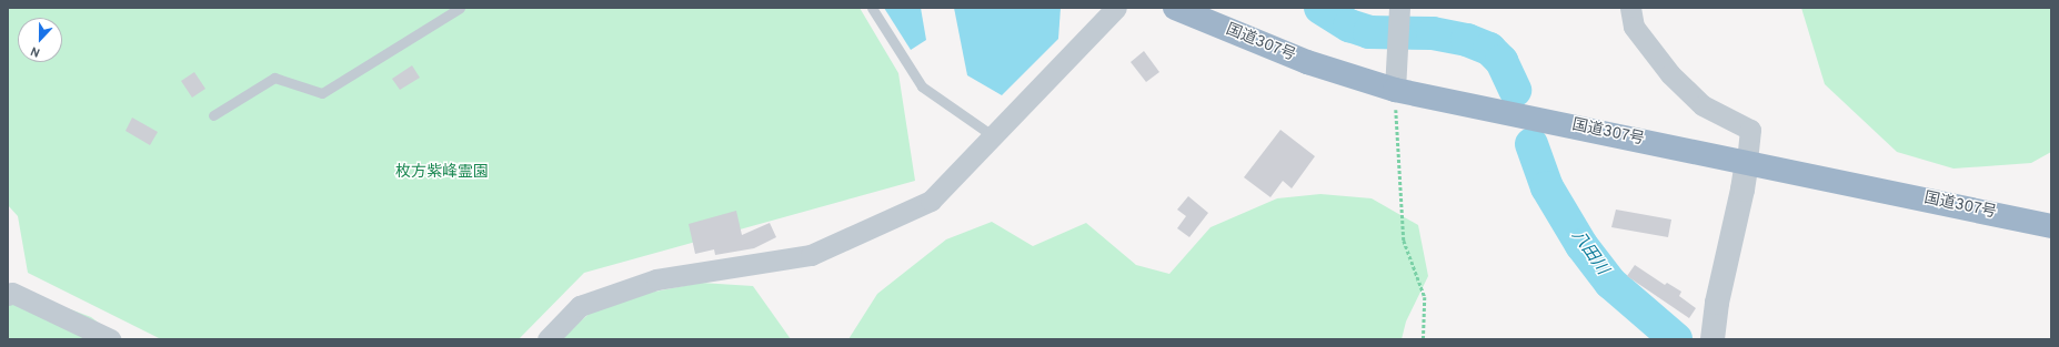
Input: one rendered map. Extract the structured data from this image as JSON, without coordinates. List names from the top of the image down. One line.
{"streets":{"highway":["国道307号"]},"water":["八田川"],"parks":["枚方紫峰霊園"],"north":"bottom"}
